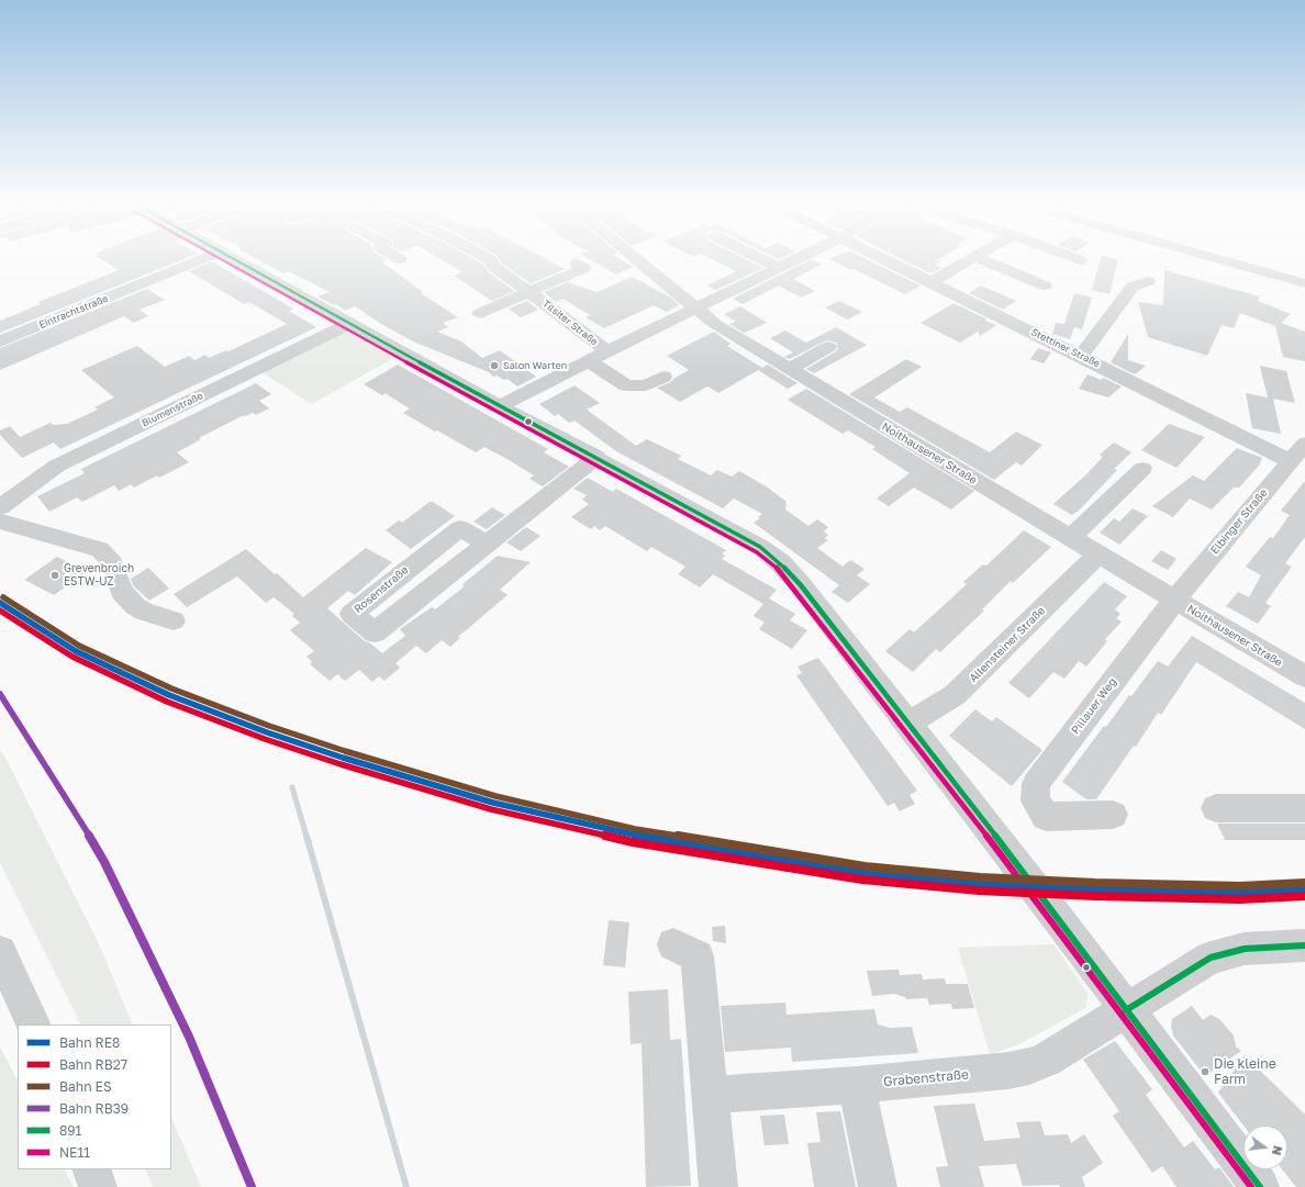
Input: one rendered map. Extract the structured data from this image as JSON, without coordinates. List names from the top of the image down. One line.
{"streets":{"street":["Eintrachtstraße","Tilsiter Straße","Stettiner Straße","Blumenstraße","Noithausener Straße","Elbinger Straße","Rosenstraße","Allensteiner Straße","Pillauer Weg","Grabenstraße"]},"crossings":[["Stettiner Straße","Elbinger Straße"],["Noithausener Straße","Elbinger Straße"],["Noithausener Straße","Allensteiner Straße"],["Noithausener Straße","Pillauer Weg"],["Elbinger Straße","Pillauer Weg"]],"places":["Salon Warten","Grevenbroich ESTW-UZ","Die kleine Farm"],"lines":["transit line 891","transit line NE11","rail line ES","rail line RE8","rail line RB27","rail line RB39"],"legend":["Bahn RE8","Bahn RB27","Bahn ES","Bahn RB39","891","NE11"],"north":"right"}
